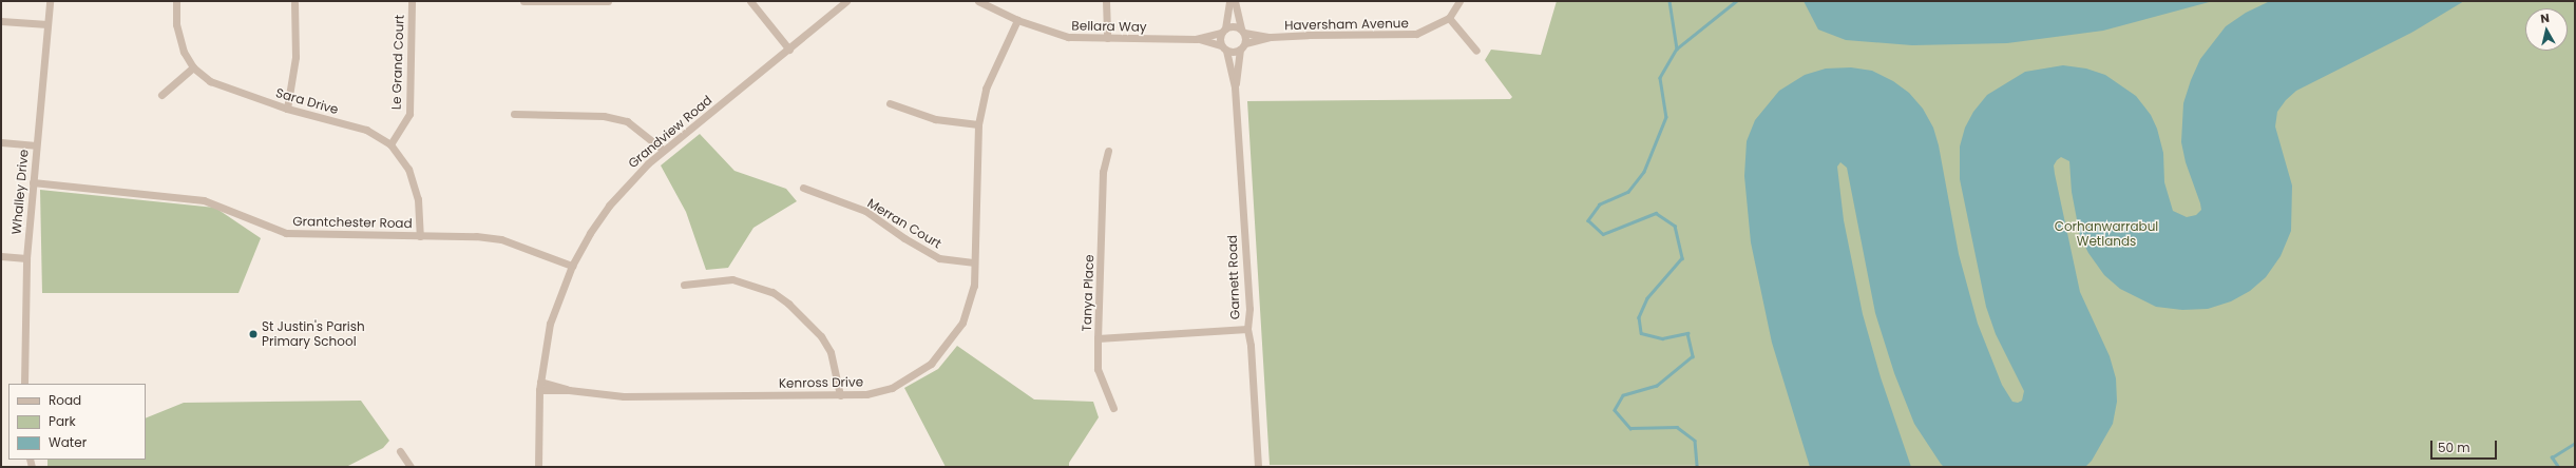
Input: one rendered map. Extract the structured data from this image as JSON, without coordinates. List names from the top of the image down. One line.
{"streets":{"street":["Haversham Avenue","Bellara Way","Le Grand Court","Sara Drive","Grandview Road","Whalley Drive","Grantchester Road","Merran Court","Garnett Road","Tanya Place","Kenross Drive"]},"crossings":[["Haversham Avenue","Bellara Way"],["Haversham Avenue","Garnett Road"],["Bellara Way","Garnett Road"],["Bellara Way","Kenross Drive"],["Le Grand Court","Sara Drive"],["Sara Drive","Grantchester Road"],["Grandview Road","Grantchester Road"],["Grandview Road","Kenross Drive"],["Whalley Drive","Grantchester Road"],["Merran Court","Kenross Drive"],["Garnett Road","Tanya Place"]],"parks":["Corhanwarrabul Wetlands"],"places":["St Justin's Parish Primary School"],"legend":["Road","Park","Water"],"scale_bar":"50 m","north":"top"}
